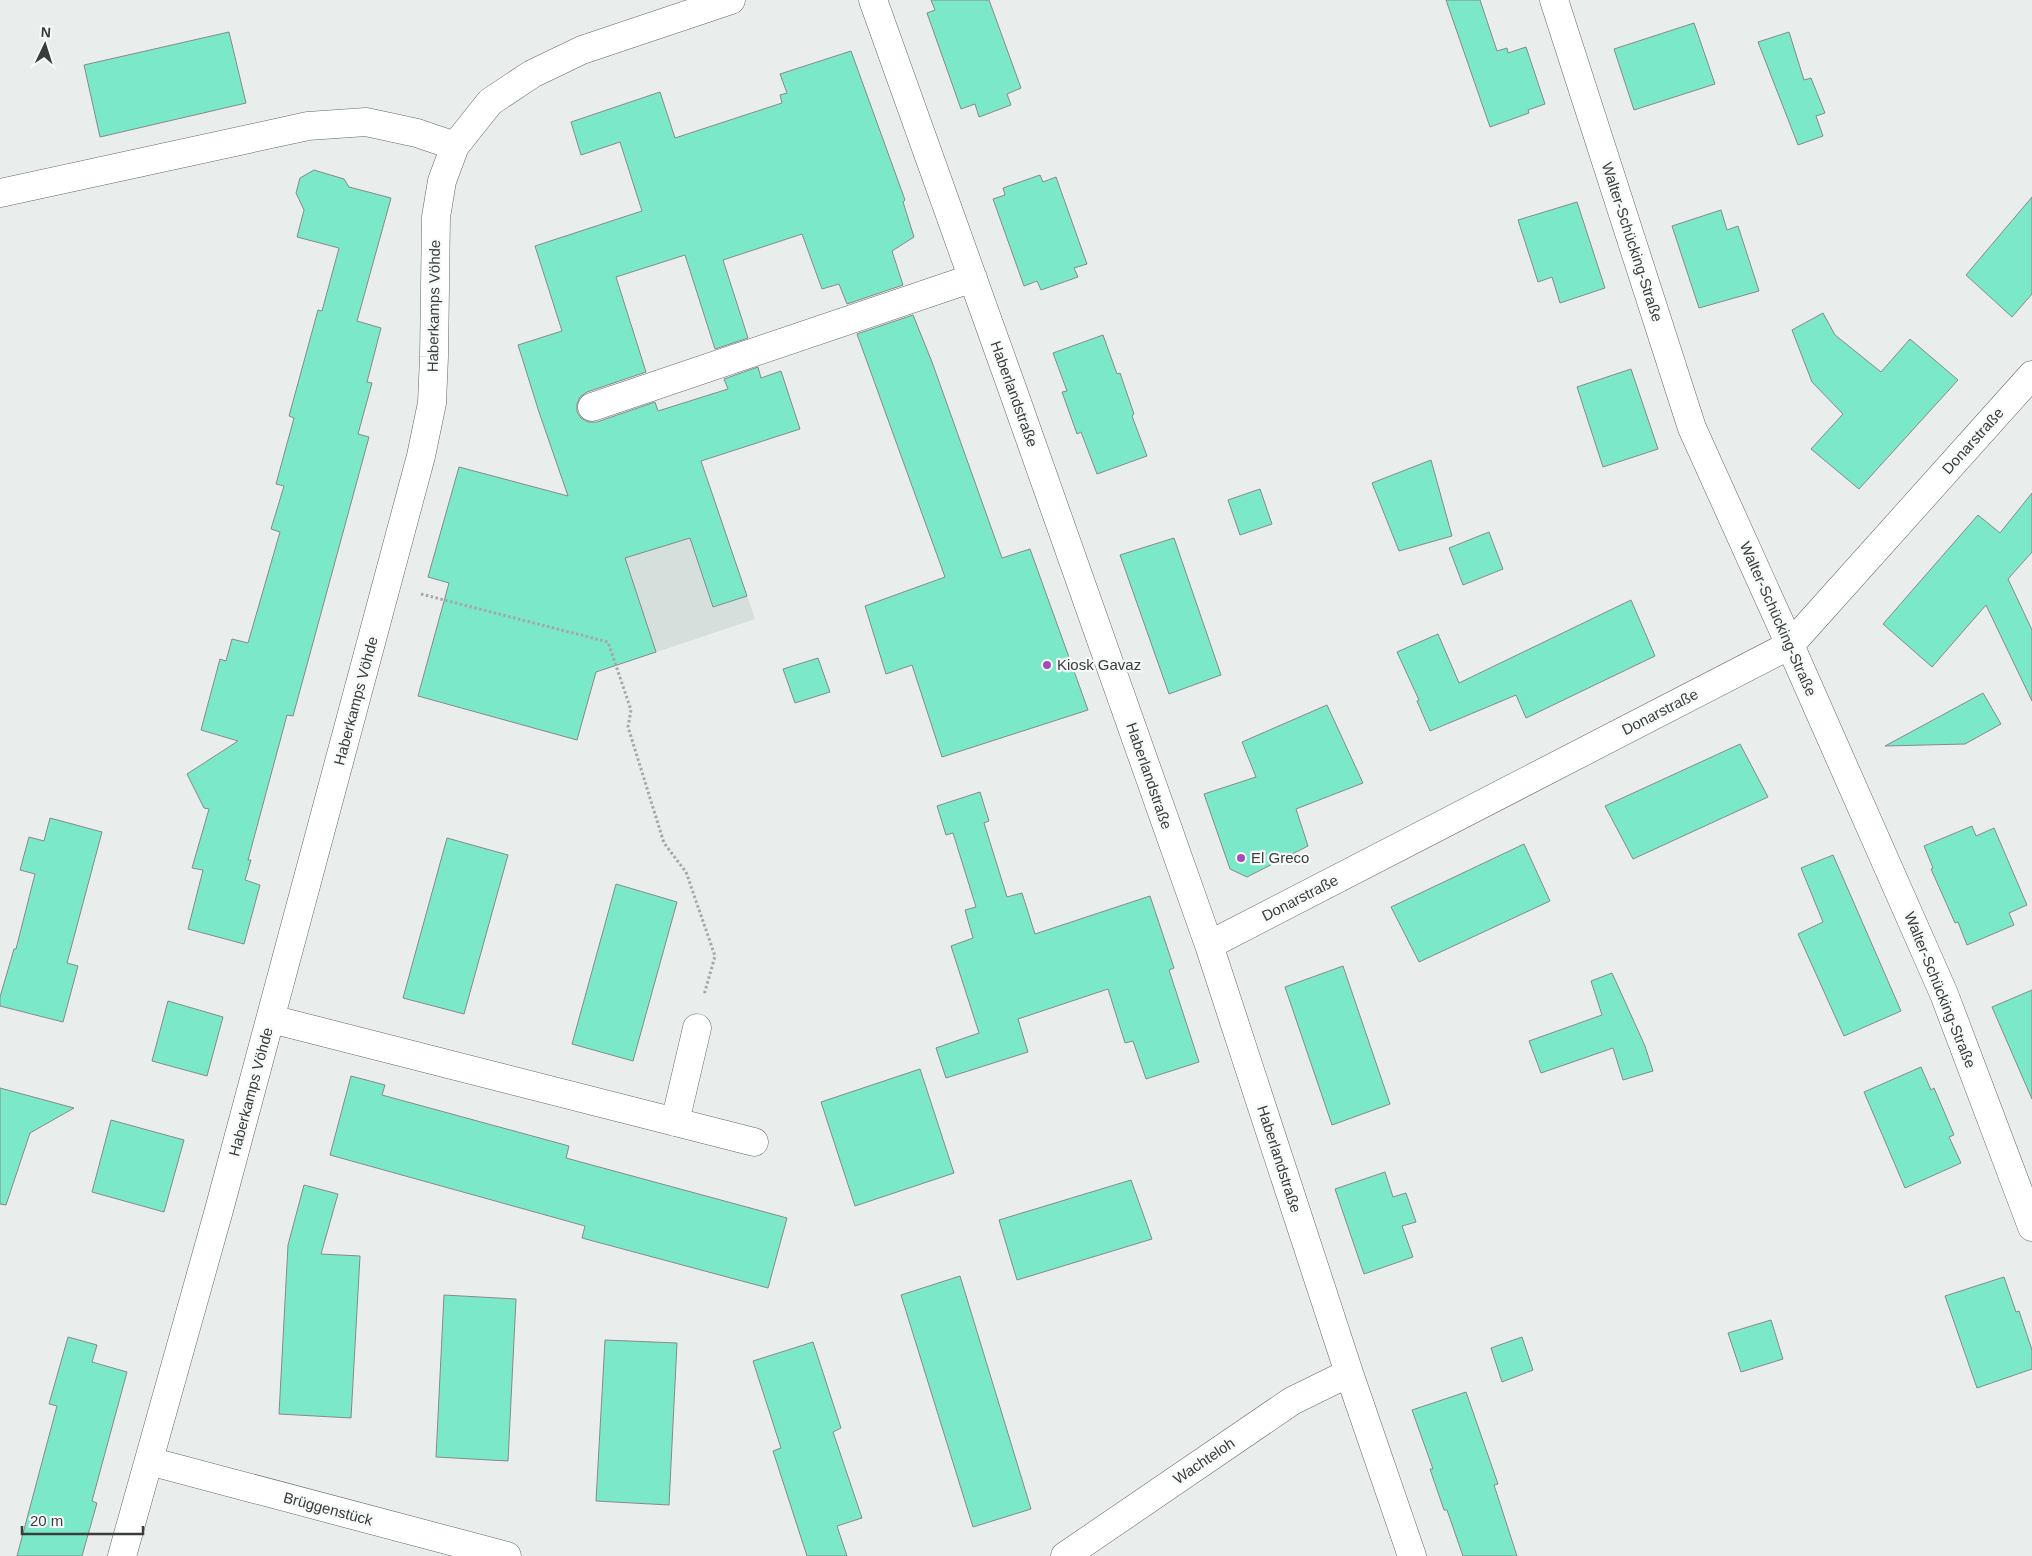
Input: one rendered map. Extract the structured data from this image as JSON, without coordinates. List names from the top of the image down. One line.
{"streets":{"street":["Walter-Schücking-Straße","Haberkamps Vöhde","Haberlandstraße","Donarstraße","Wachteloh","Brüggenstück"]},"crossings":[["Walter-Schücking-Straße","Donarstraße"],["Haberkamps Vöhde","Brüggenstück"],["Haberlandstraße","Donarstraße"],["Haberlandstraße","Wachteloh"]],"places":["Kiosk Gavaz","El Greco"],"scale_bar":"20 m","north":"top"}
